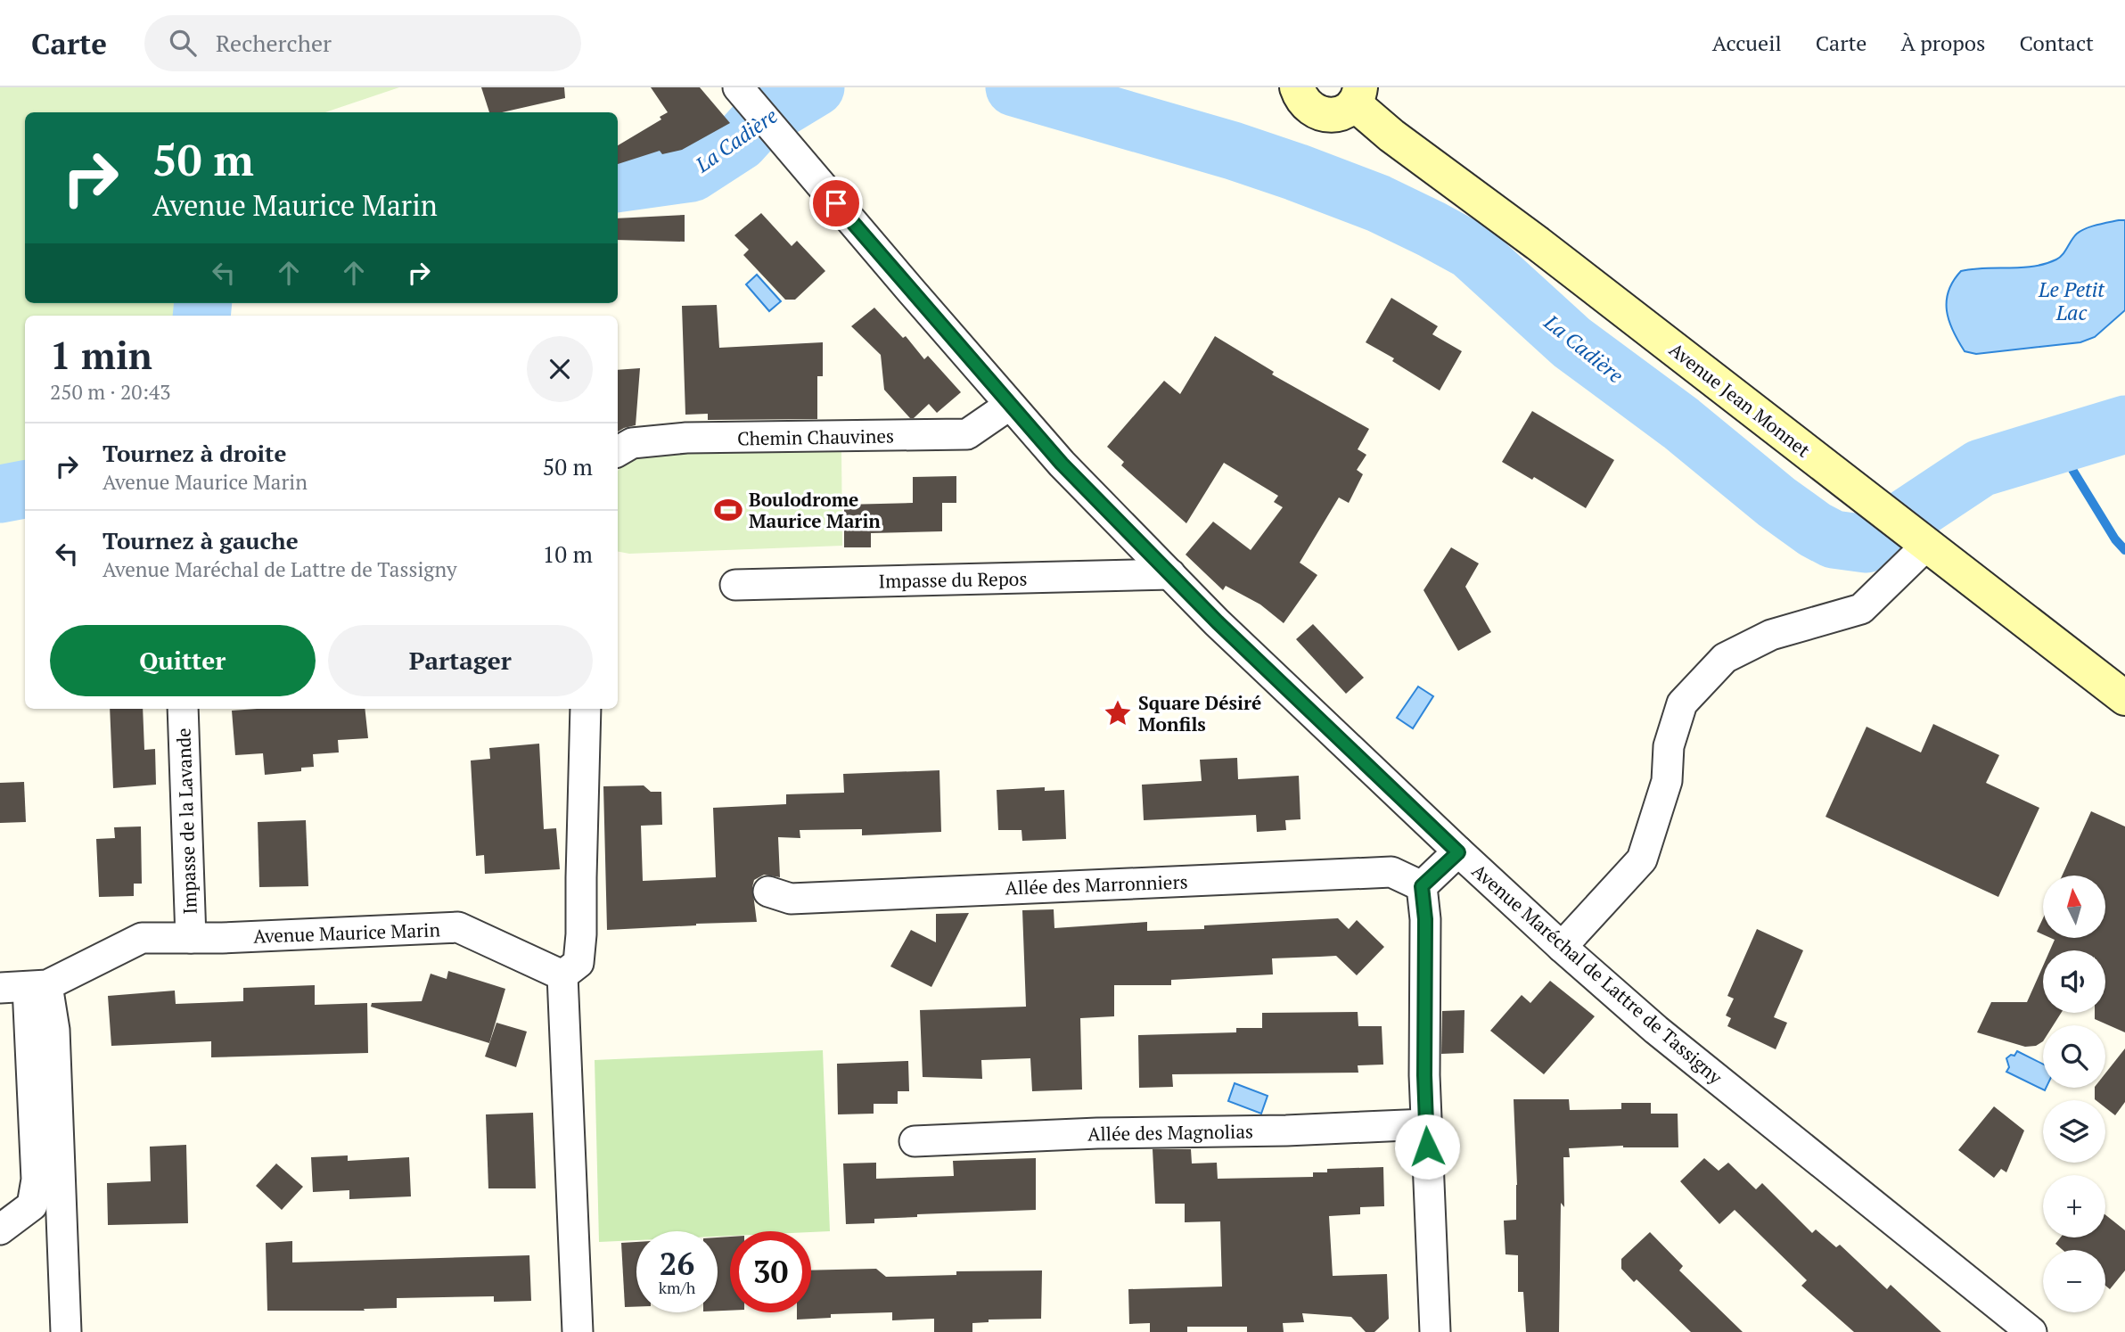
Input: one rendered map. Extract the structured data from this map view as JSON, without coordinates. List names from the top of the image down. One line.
{"streets":{"street":["Avenue Jean Monnet","Chemin Chauvines","Impasse du Repos","Impasse de la Lavande","Allée des Marronniers","Avenue Maurice Marin","Avenue Maréchal de Lattre de Tassigny","Allée des Magnolias"]},"crossings":[["Chemin Chauvines","Avenue Maréchal de Lattre de Tassigny"],["Impasse du Repos","Avenue Maréchal de Lattre de Tassigny"],["Impasse de la Lavande","Avenue Maurice Marin"]],"water":["La Cadière","Le Petit Lac"],"places":{"sports":["Boulodrome Maurice Marin"],"place":["Square Désiré Monfils"]},"north":"top","page":{"header":"Carte","search":"Rechercher","nav":["Accueil","Carte","À propos","Contact"],"turn":["50 m","Avenue Maurice Marin"],"heading":["1 min","250 m · 20:43"],"list":[{"name":"Tournez à droite","note":"Avenue Maurice Marin","value":"50 m"},{"name":"Tournez à gauche","note":"Avenue Maréchal de Lattre de Tassigny","value":"10 m"}],"buttons":["Quitter","Partager"],"map_buttons":["+","−"],"speed":"26 km/h","limit":"30"}}
